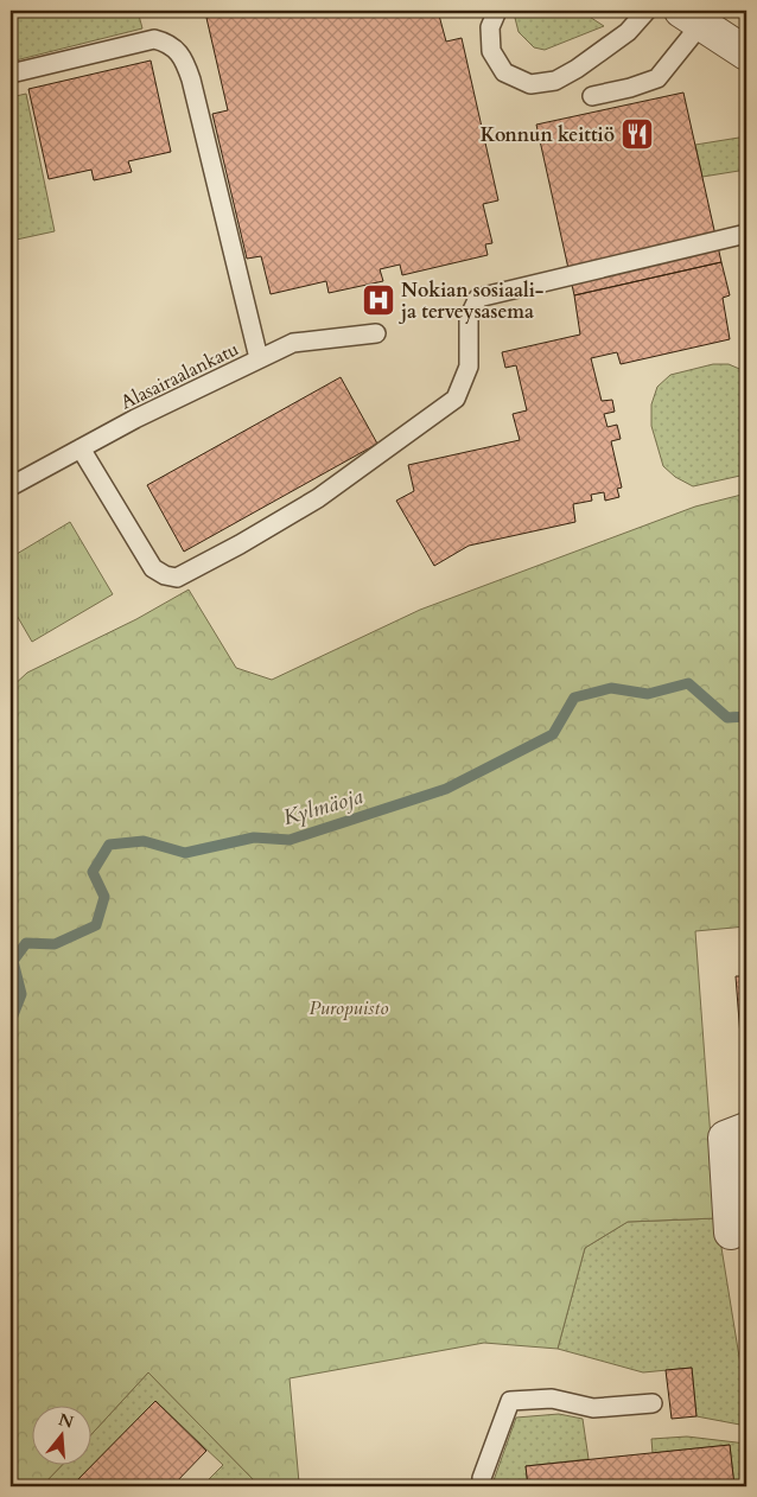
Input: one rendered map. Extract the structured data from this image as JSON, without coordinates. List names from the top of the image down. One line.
{"streets":{"lane":["Alasairaalankatu"]},"water":["Kylmäoja"],"parks":["Puropuisto"],"places":{"restaurant":["Konnun keittiö"],"hospital":["Nokian sosiaali- ja terveysasema"]},"north":"top"}
